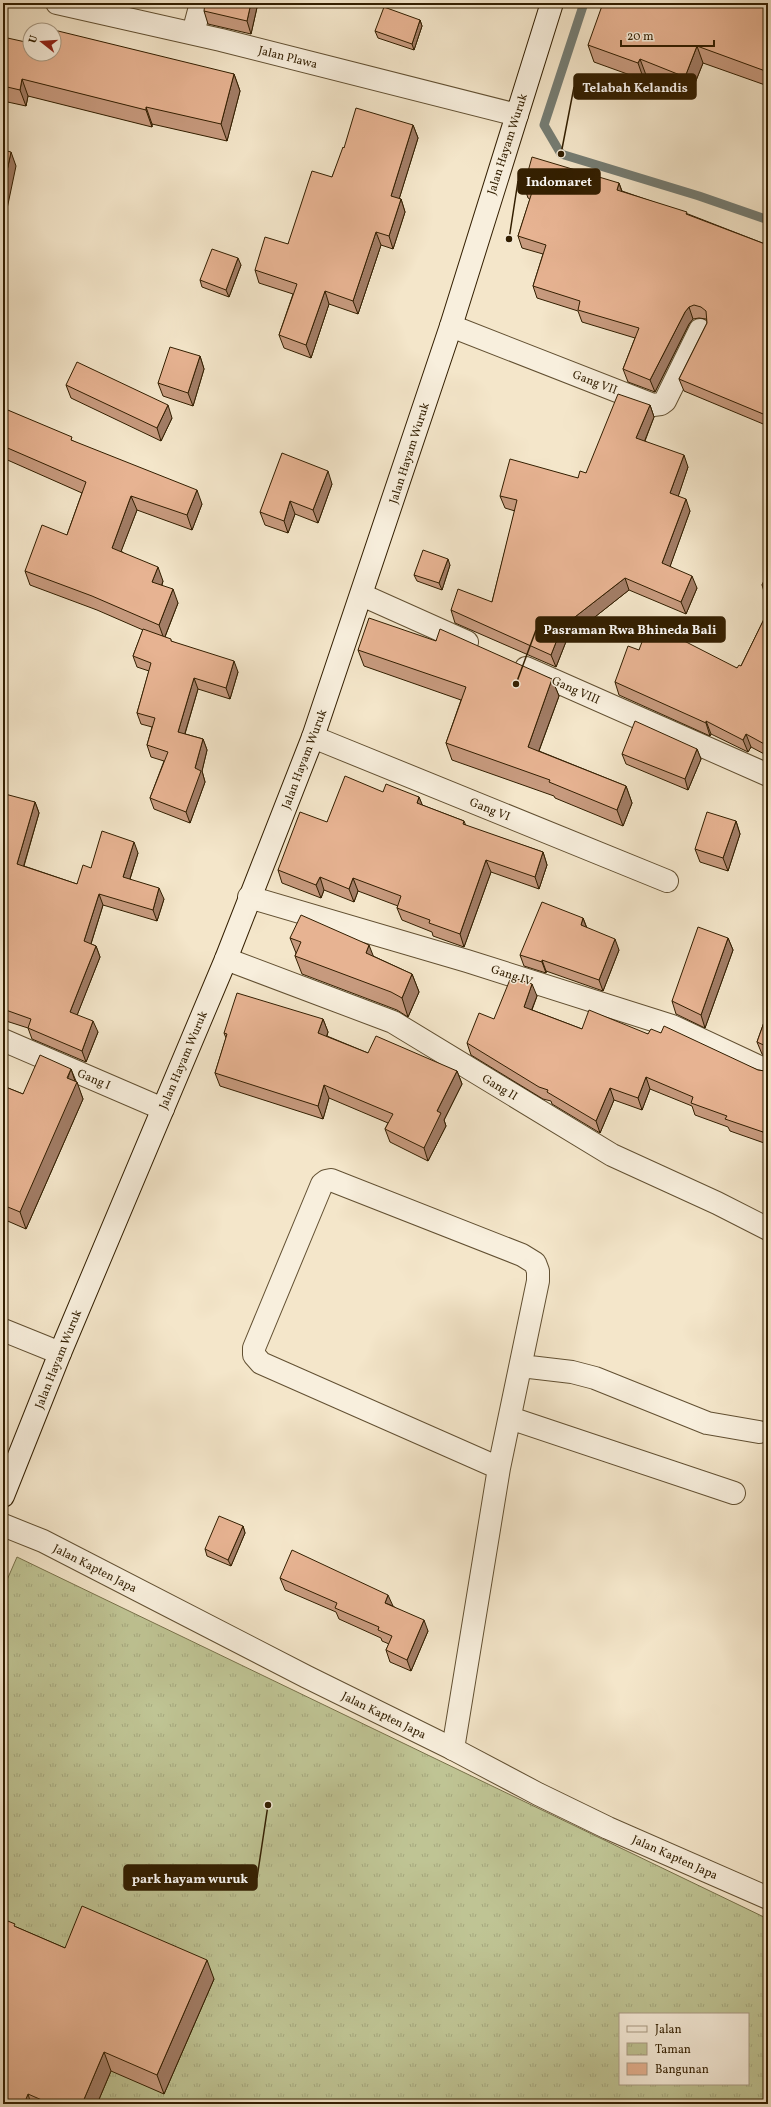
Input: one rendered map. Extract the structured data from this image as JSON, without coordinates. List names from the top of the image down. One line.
{"streets":{"street":["Jalan Plawa","Jalan Hayam Wuruk","Gang VII","Gang VIII","Gang VI","Gang IV","Gang I","Gang II","Jalan Kapten Japa"]},"crossings":[["Jalan Plawa","Jalan Hayam Wuruk"],["Jalan Hayam Wuruk","Gang VII"],["Jalan Hayam Wuruk","Gang VI"],["Jalan Hayam Wuruk","Gang IV"],["Jalan Hayam Wuruk","Gang I"],["Jalan Hayam Wuruk","Gang II"]],"places":["Telabah Kelandis","Indomaret","Pasraman Rwa Bhineda Bali","park hayam wuruk"],"legend":["Jalan","Taman","Bangunan"],"scale_bar":"20 m","north":"left"}
